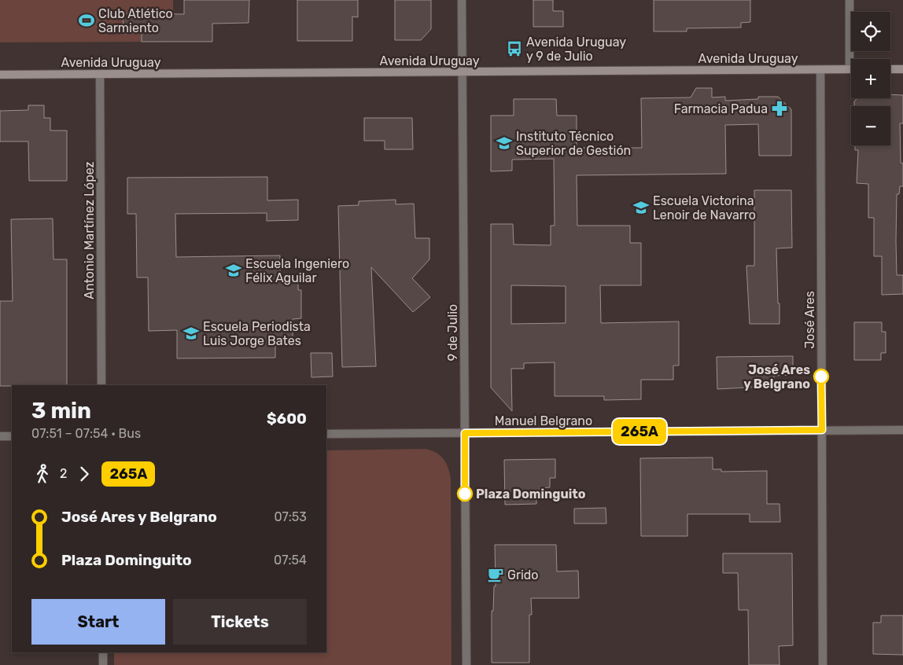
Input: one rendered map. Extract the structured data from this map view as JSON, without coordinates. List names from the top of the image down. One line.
{"streets":{"main road":["Avenida Uruguay"],"street":["Antonio Martínez López","José Ares","9 de Julio","Manuel Belgrano"]},"crossings":[["Avenida Uruguay","Antonio Martínez López"],["Avenida Uruguay","José Ares"],["Avenida Uruguay","9 de Julio"],["José Ares","Manuel Belgrano"],["9 de Julio","Manuel Belgrano"]],"places":{"sports":["Club Atlético Sarmiento"],"bus stop":["Avenida Uruguay y 9 de Julio"],"pharmacy":["Farmacia Padua"],"school or university":["Instituto Técnico Superior de Gestión","Escuela Victorina Lenoir de Navarro","Escuela Ingeniero Félix Aguilar","Escuela Periodista Luis Jorge Bates"],"other":["José Ares y Belgrano","Plaza Dominguito"],"cafe":["Grido"]},"lines":["bus line 265A"],"page":{"on_map":"265A","map_buttons":["+","−"],"heading":["3 min","07:51 – 07:54 · Bus","$600"],"legs":["2","265A"],"list":[{"name":"José Ares y Belgrano","value":"07:53"},{"name":"Plaza Dominguito","value":"07:54"}],"buttons":["Start","Tickets"]}}
